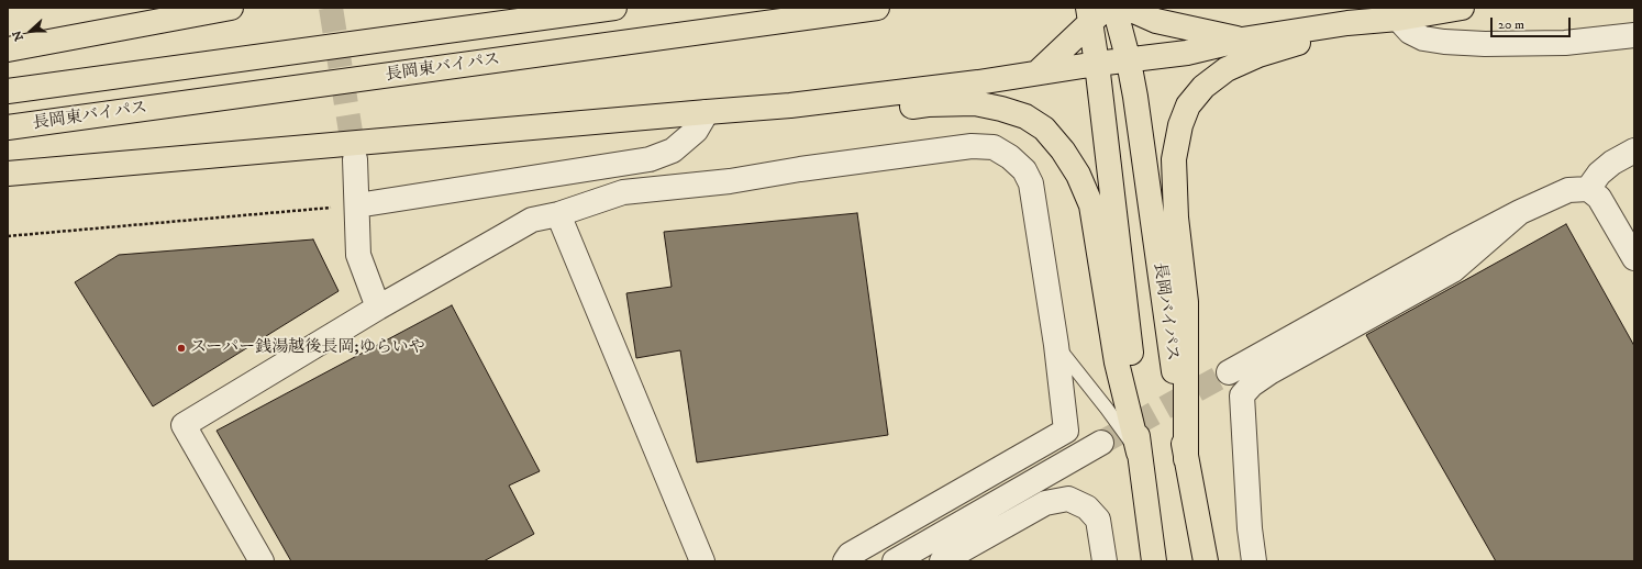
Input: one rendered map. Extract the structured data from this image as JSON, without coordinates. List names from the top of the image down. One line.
{"streets":{"highway":["長岡東バイパス","長岡バイパス"]},"places":["スーパー銭湯越後長岡;ゆらいや"],"scale_bar":"20 m","north":"left"}
